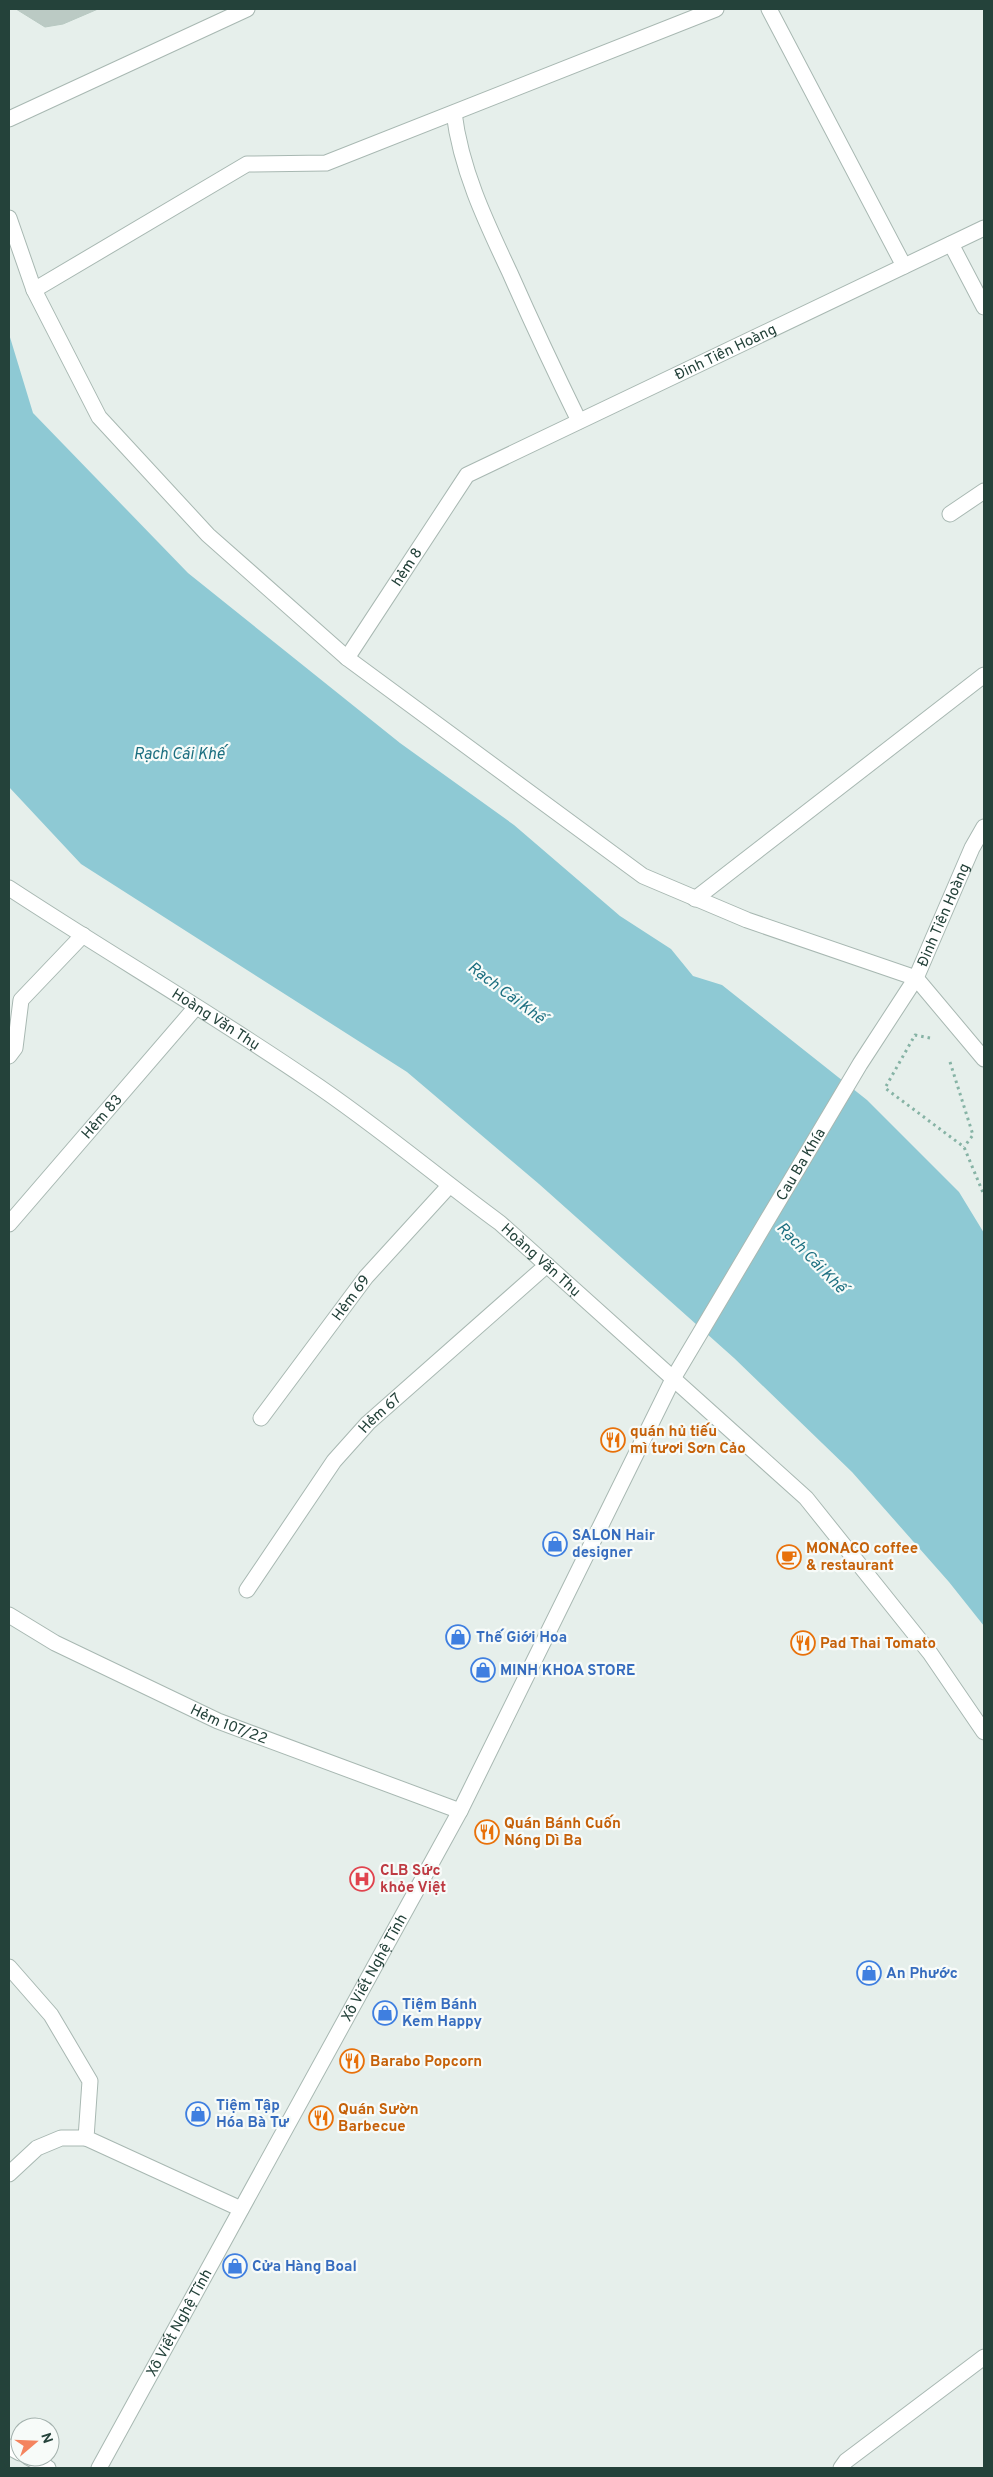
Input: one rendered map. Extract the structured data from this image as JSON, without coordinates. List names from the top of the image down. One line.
{"streets":{"street":["Đinh Tiên Hoàng","hẻm 8","Hoàng Văn Thụ","Hẻm 83","Cau Ba Khía","Hẻm 69","Hẻm 67","Hẻm 107/22","Xô Viết Nghệ Tĩnh"]},"crossings":[["Đinh Tiên Hoàng","hẻm 8"],["Đinh Tiên Hoàng","Cau Ba Khía"],["Hoàng Văn Thụ","Hẻm 83"],["Hoàng Văn Thụ","Cau Ba Khía"],["Hoàng Văn Thụ","Hẻm 69"],["Hoàng Văn Thụ","Hẻm 67"],["Hoàng Văn Thụ","Xô Viết Nghệ Tĩnh"],["Cau Ba Khía","Xô Viết Nghệ Tĩnh"],["Hẻm 107/22","Xô Viết Nghệ Tĩnh"]],"water":["Rạch Cái Khế"],"places":{"restaurant":["quán hủ tiếu mì tươi Sơn Cảo","Pad Thai Tomato","Quán Bánh Cuốn Nóng Dì Ba","Barabo Popcorn","Quán Sườn Barbecue"],"shop":["SALON Hair designer","Thế Giới Hoa","MINH KHOA STORE","An Phước","Tiệm Bánh Kem Happy","Tiệm Tập Hóa Bà Tư","Cửa Hàng Boal"],"cafe":["MONACO coffee & restaurant"],"hospital":["CLB Sức khỏe Việt"]},"north":"right"}
